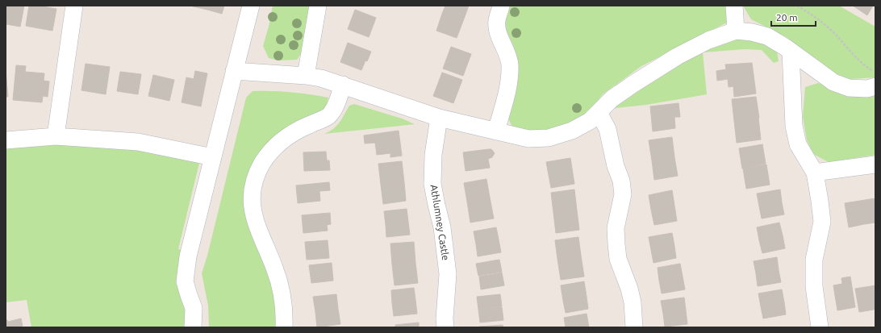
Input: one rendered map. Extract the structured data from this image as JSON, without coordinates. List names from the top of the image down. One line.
{"streets":{"street":["Athlumney Castle"]},"scale_bar":"20 m"}
